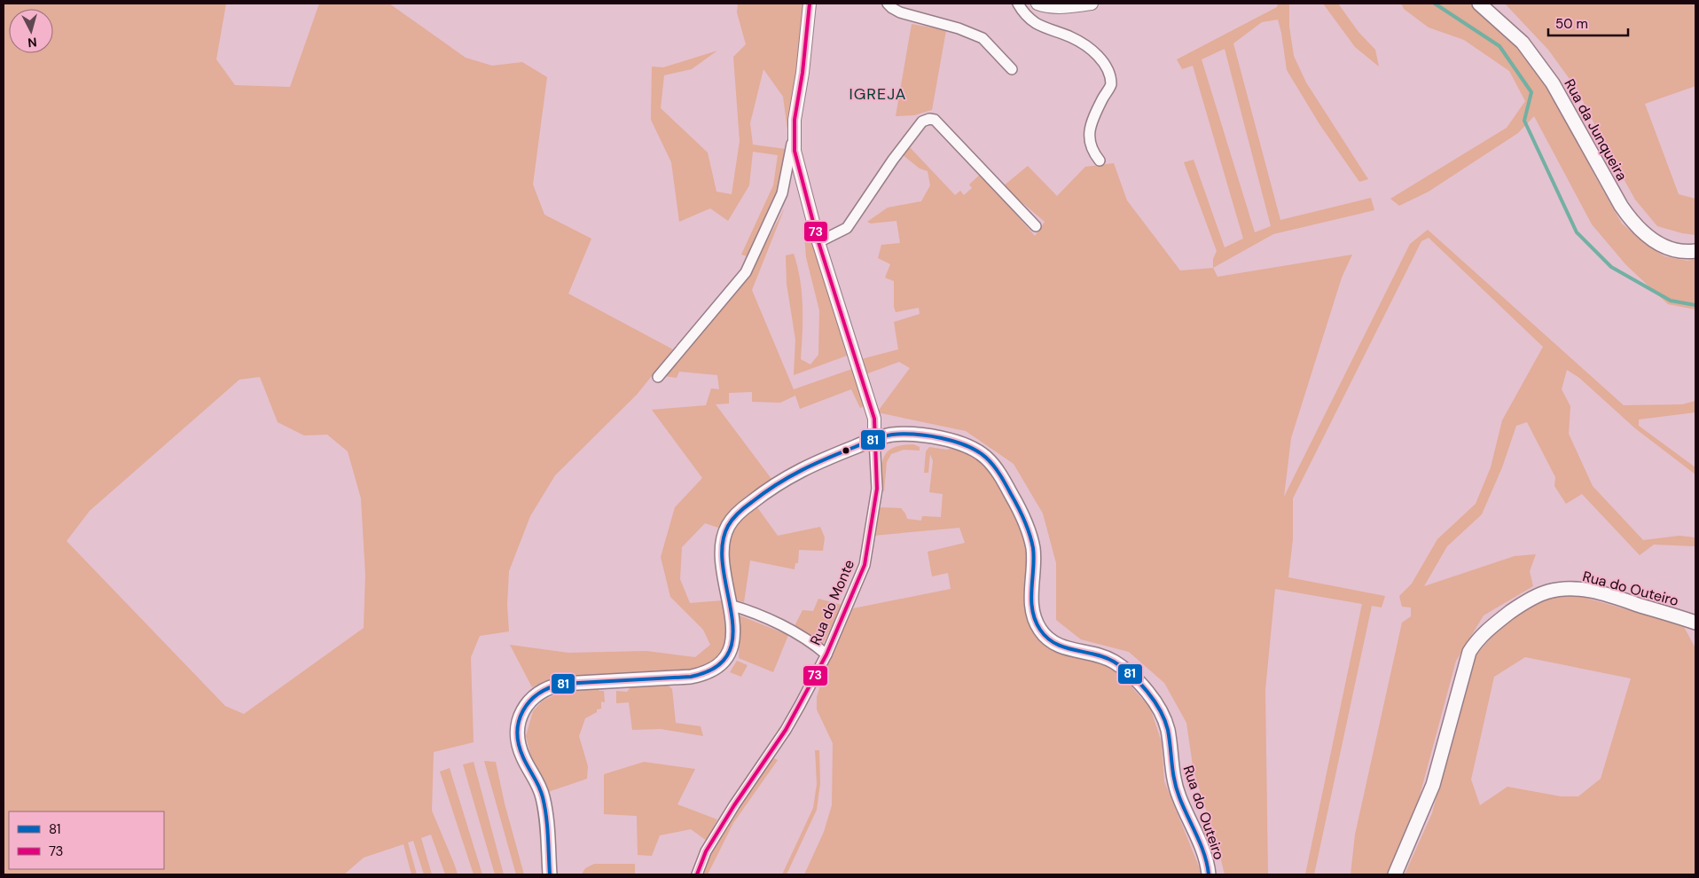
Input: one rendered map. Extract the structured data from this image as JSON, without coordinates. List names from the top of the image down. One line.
{"streets":{"main road":["Rua da Junqueira","Rua do Outeiro"],"street":["Rua do Monte"]},"crossings":[["Rua do Outeiro","Rua do Monte"]],"districts":["IGREJA"],"lines":["transit line 73","transit line 81"],"legend":["81","73"],"scale_bar":"50 m","north":"bottom"}
